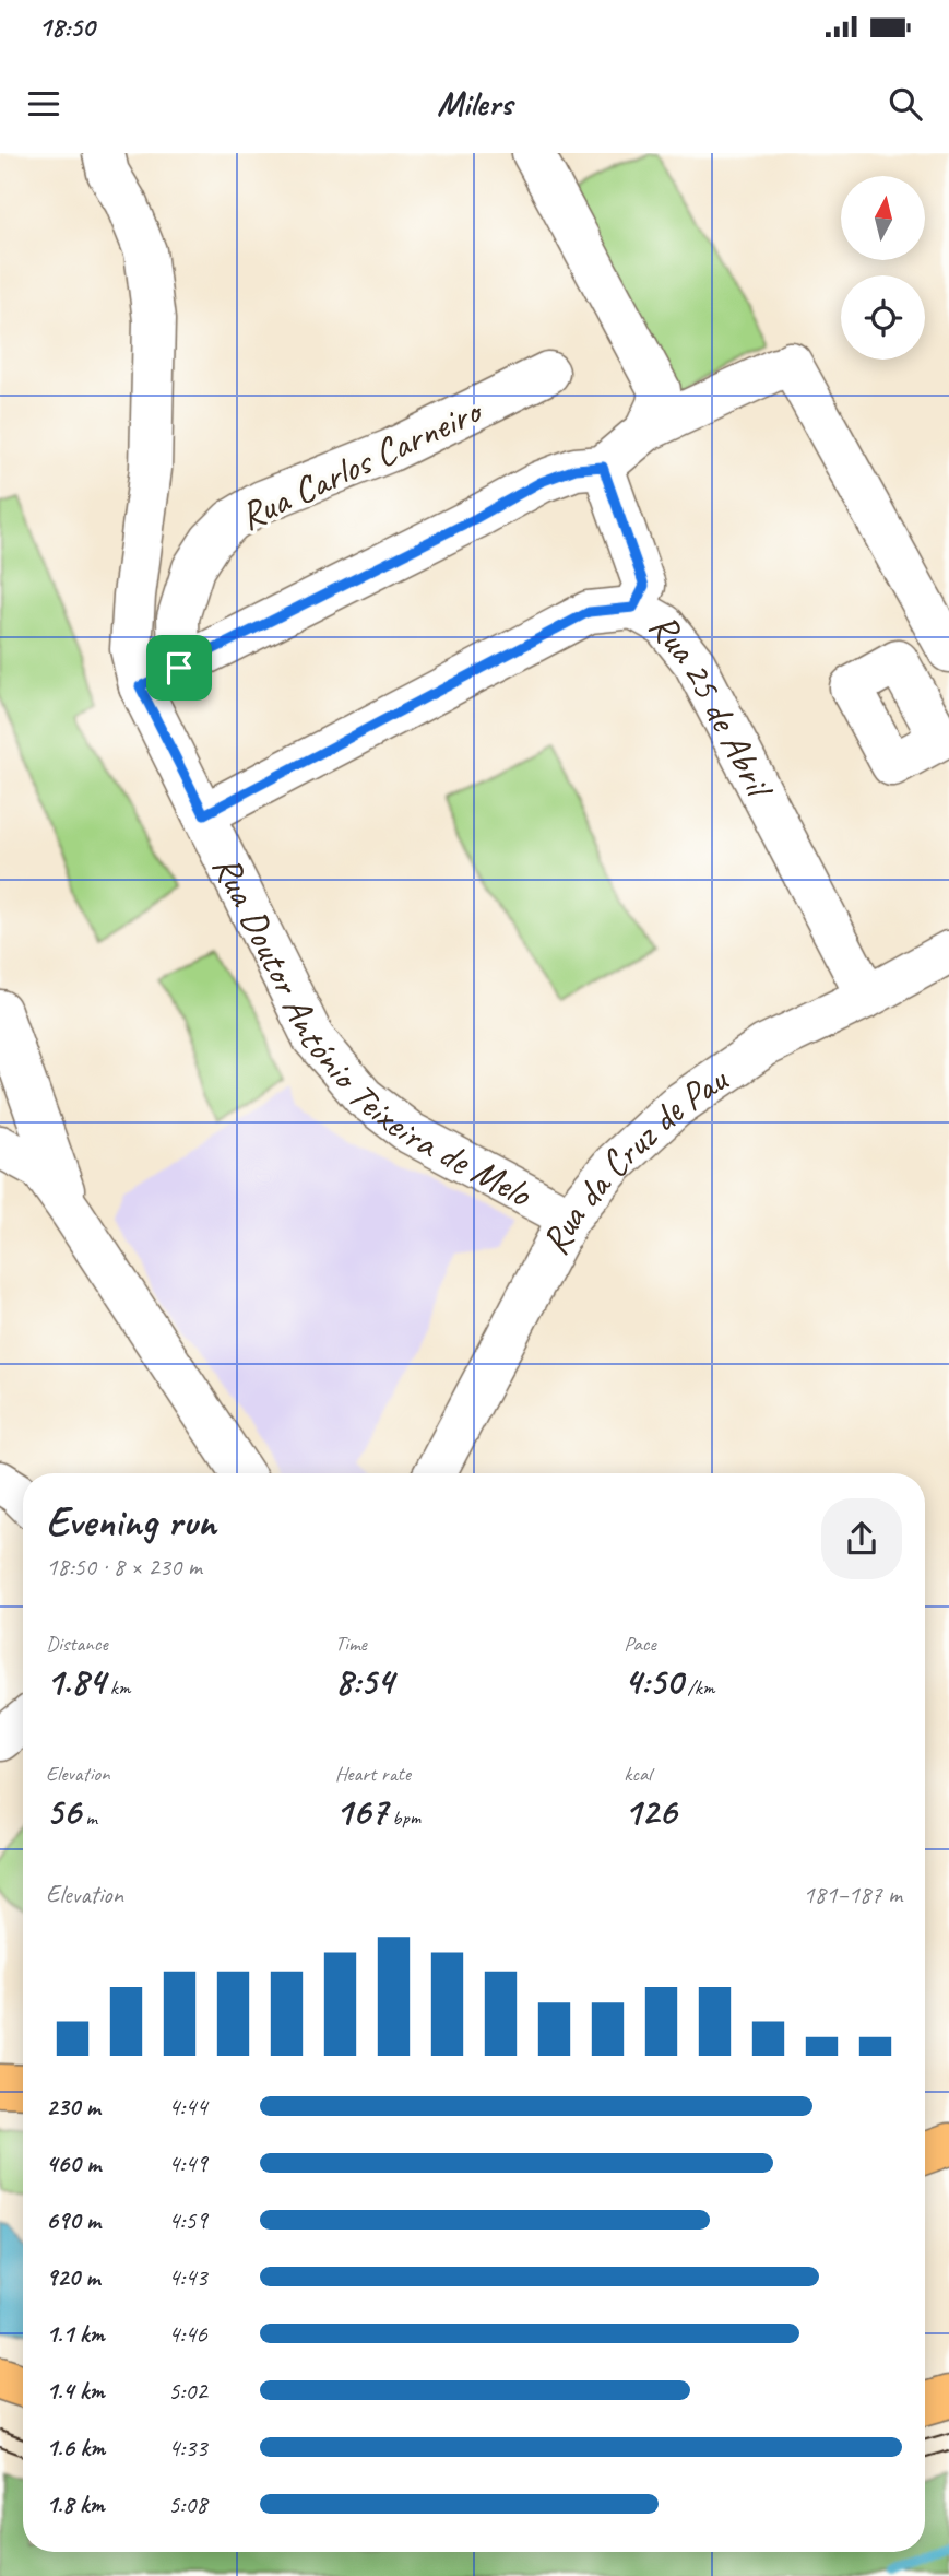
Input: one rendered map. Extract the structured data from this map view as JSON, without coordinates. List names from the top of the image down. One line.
{"streets":{"street":["Rua Carlos Carneiro","Rua 25 de Abril","Rua Doutor António Teixeira de Melo","Rua da Cruz de Pau"]},"crossings":[["Rua 25 de Abril","Rua Doutor António Teixeira de Melo"],["Rua 25 de Abril","Rua da Cruz de Pau"],["Rua Doutor António Teixeira de Melo","Rua da Cruz de Pau"]],"north":"top","page":{"status":"18:50","header":"Milers","heading":["Evening run","18:50 · 8 × 230 m"],"stats":[["Distance","1.84 km"],["Time","8:54"],["Pace","4:50 /km"],["Elevation","56 m"],["Heart rate","167 bpm"],["kcal","126"]],"chart":["Elevation","181–187 m"],"list":[{"name":"230 m","note":"4:44"},{"name":"460 m","note":"4:49"},{"name":"690 m","note":"4:59"},{"name":"920 m","note":"4:43"},{"name":"1.1 km","note":"4:46"},{"name":"1.4 km","note":"5:02"},{"name":"1.6 km","note":"4:33"},{"name":"1.8 km","note":"5:08"}]}}
